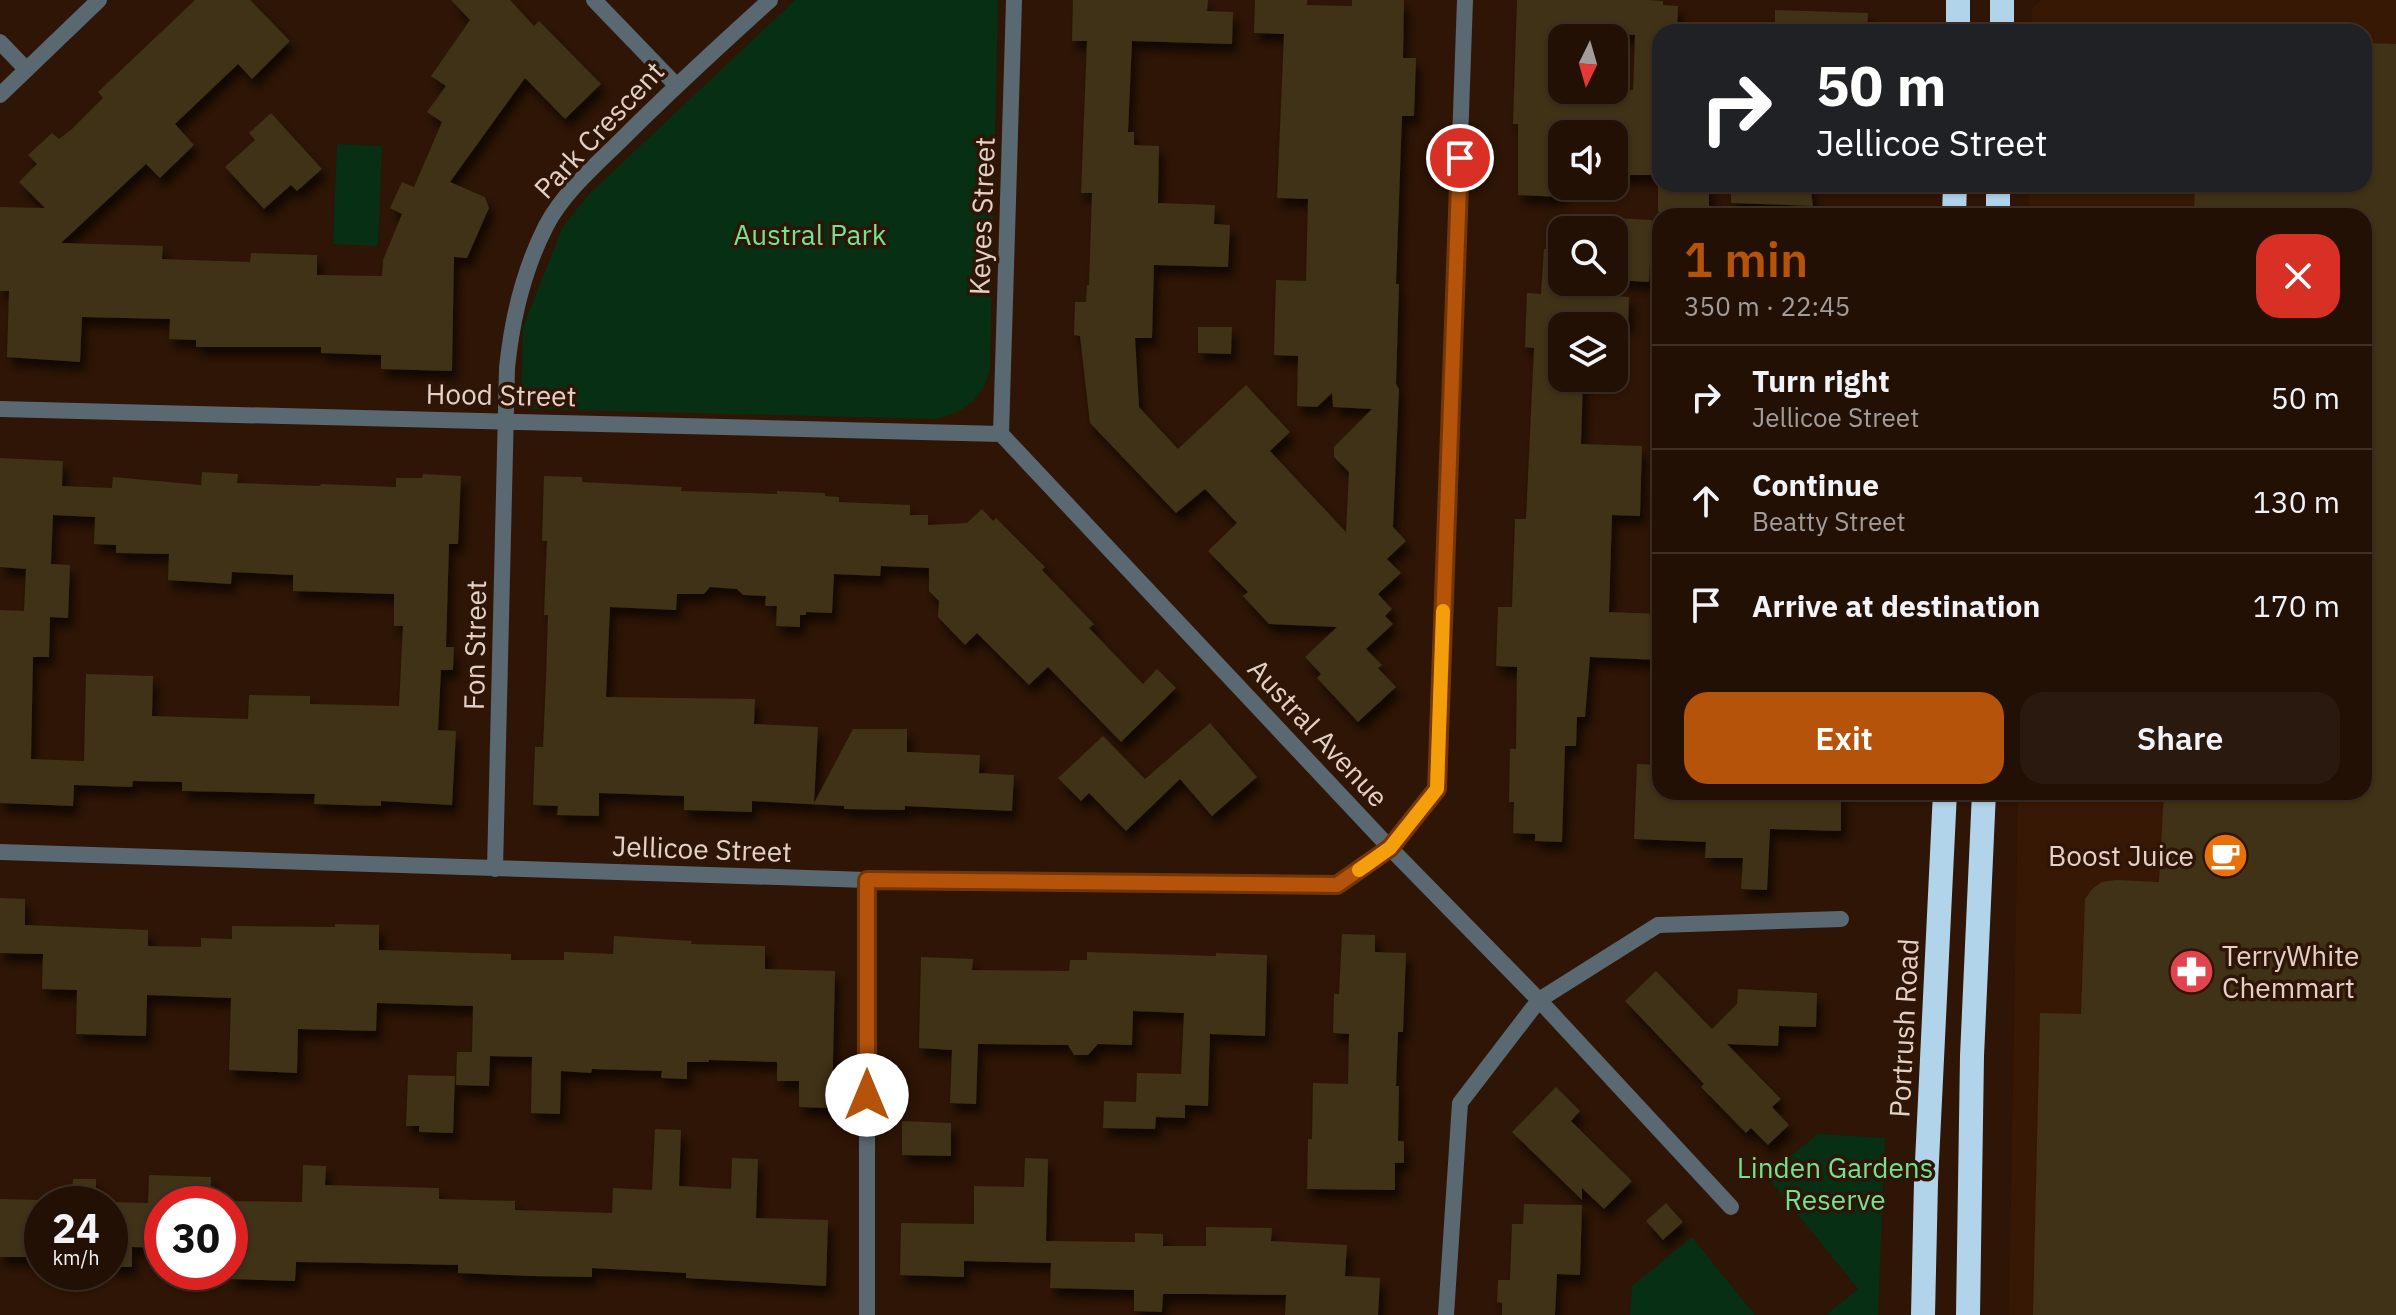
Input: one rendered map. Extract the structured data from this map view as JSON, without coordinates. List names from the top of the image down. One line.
{"streets":{"highway":["Portrush Road"],"street":["Park Crescent","Keyes Street","Hood Street","Fon Street","Austral Avenue","Jellicoe Street"]},"crossings":[["Park Crescent","Hood Street"],["Park Crescent","Fon Street"],["Keyes Street","Hood Street"],["Keyes Street","Austral Avenue"],["Hood Street","Fon Street"],["Hood Street","Austral Avenue"],["Fon Street","Jellicoe Street"],["Austral Avenue","Jellicoe Street"]],"parks":["Austral Park","Linden Gardens Reserve"],"places":{"cafe":["Boost Juice"],"pharmacy":["TerryWhite Chemmart"]},"north":"bottom","page":{"turn":["50 m","Jellicoe Street"],"heading":["1 min","350 m · 22:45"],"list":[{"name":"Turn right","note":"Jellicoe Street","value":"50 m"},{"name":"Continue","note":"Beatty Street","value":"130 m"},{"name":"Arrive at destination","value":"170 m"}],"buttons":["Exit","Share"],"speed":"24 km/h","limit":"30"}}
